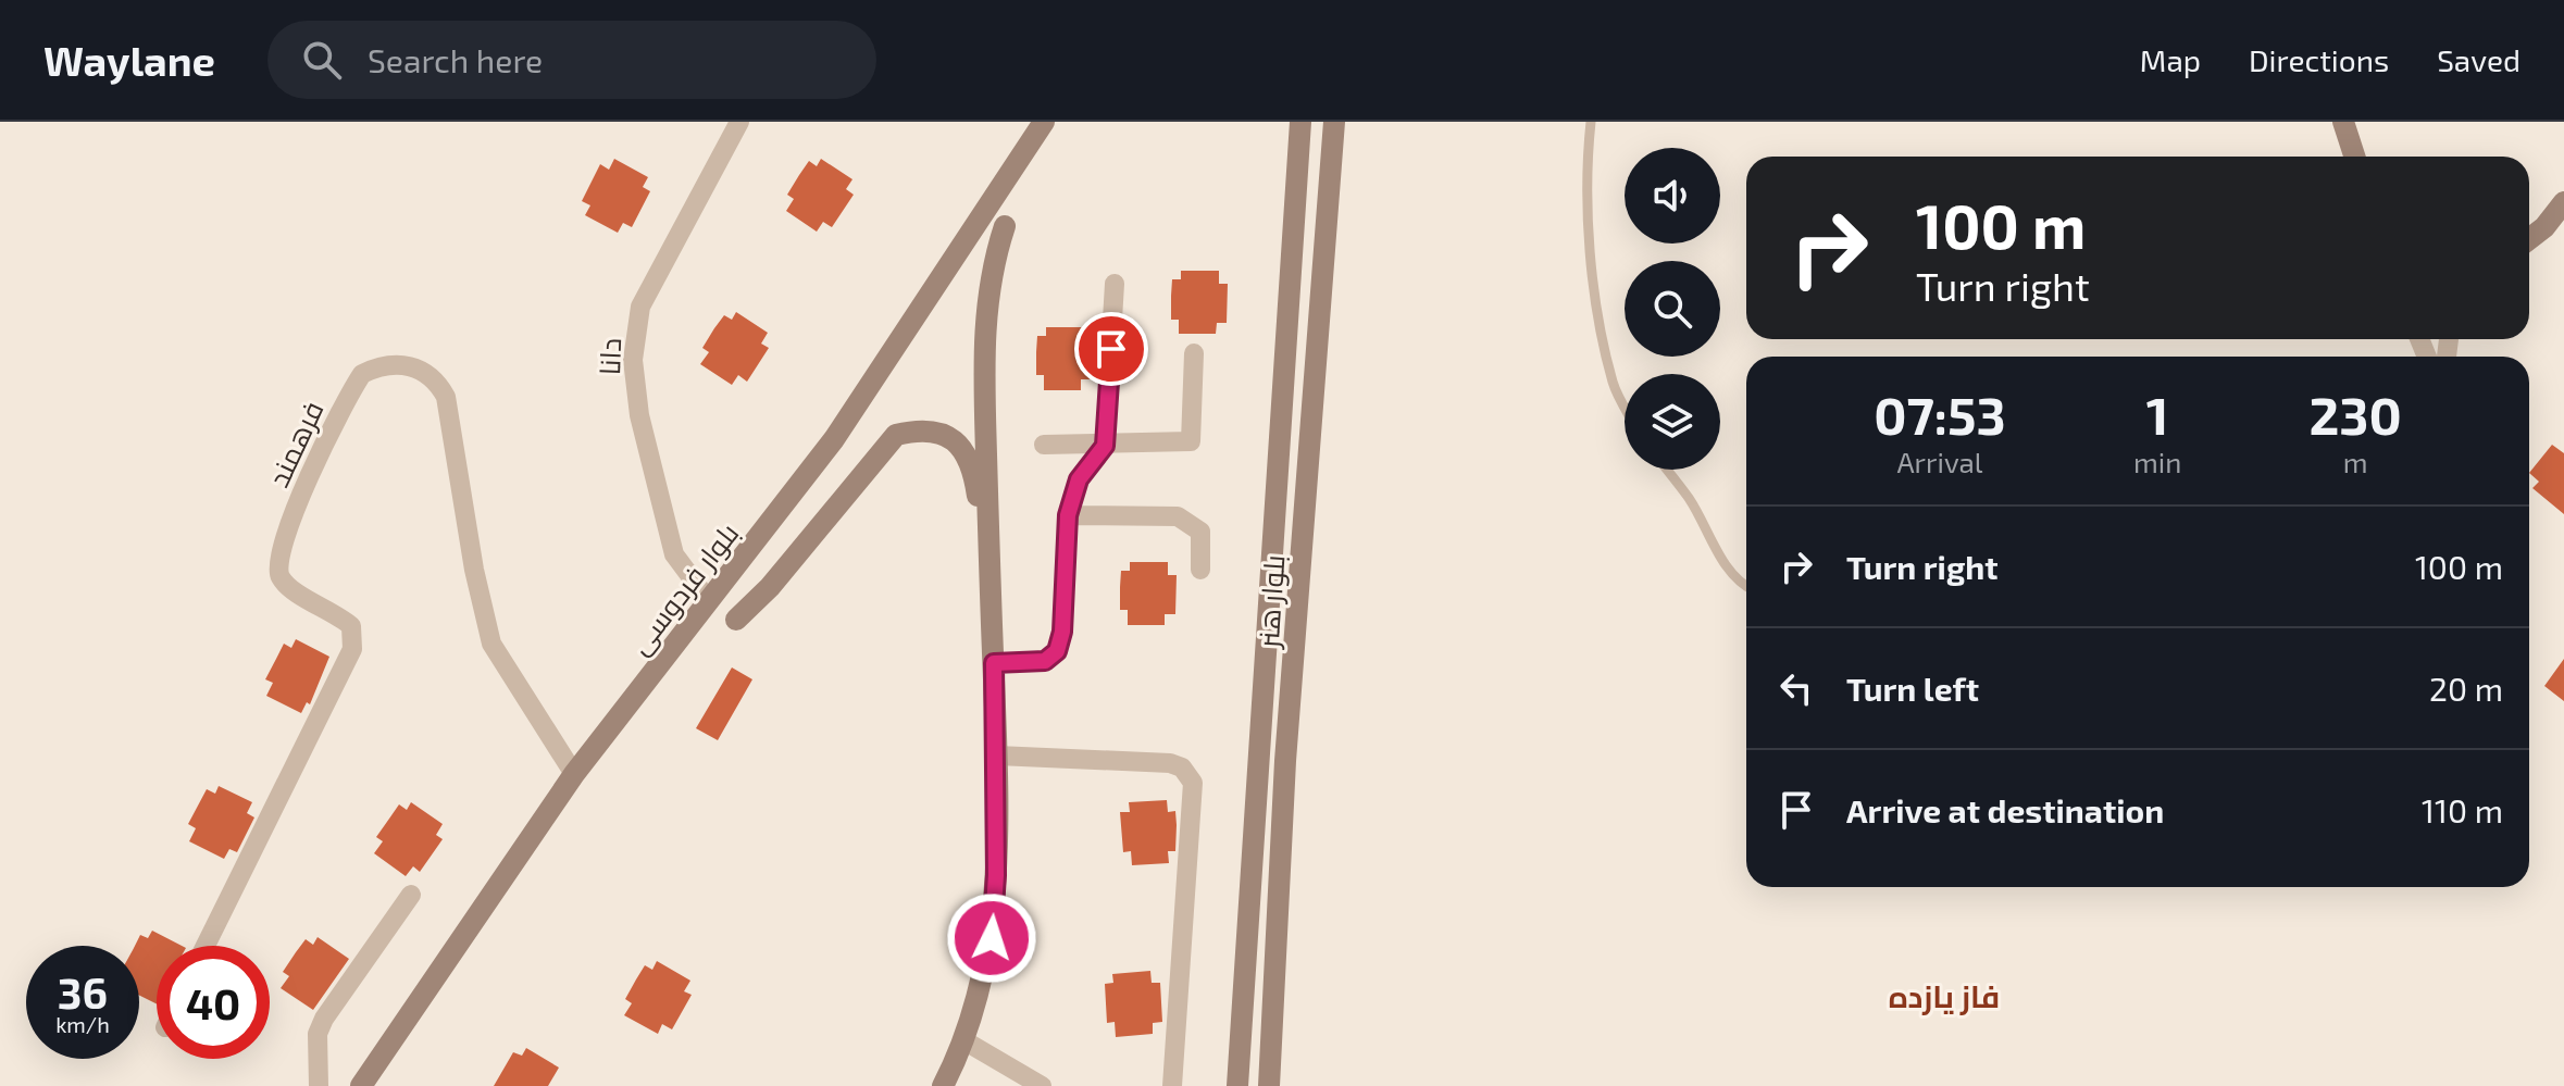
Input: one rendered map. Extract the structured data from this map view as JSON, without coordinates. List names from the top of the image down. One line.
{"streets":{"street":["دانا","فرهمند","بلوار فردوسی","بلوار هنر"]},"crossings":[["دانا","بلوار فردوسی"],["فرهمند","بلوار فردوسی"]],"districts":["فاز یازده"],"page":{"header":"Waylane","search":"Search here","nav":["Map","Directions","Saved"],"turn":["100 m","Turn right"],"eta":["07:53","Arrival","1","min","230","m"],"list":[{"name":"Turn right","value":"100 m"},{"name":"Turn left","value":"20 m"},{"name":"Arrive at destination","value":"110 m"}],"speed":"36 km/h","limit":"40"}}
